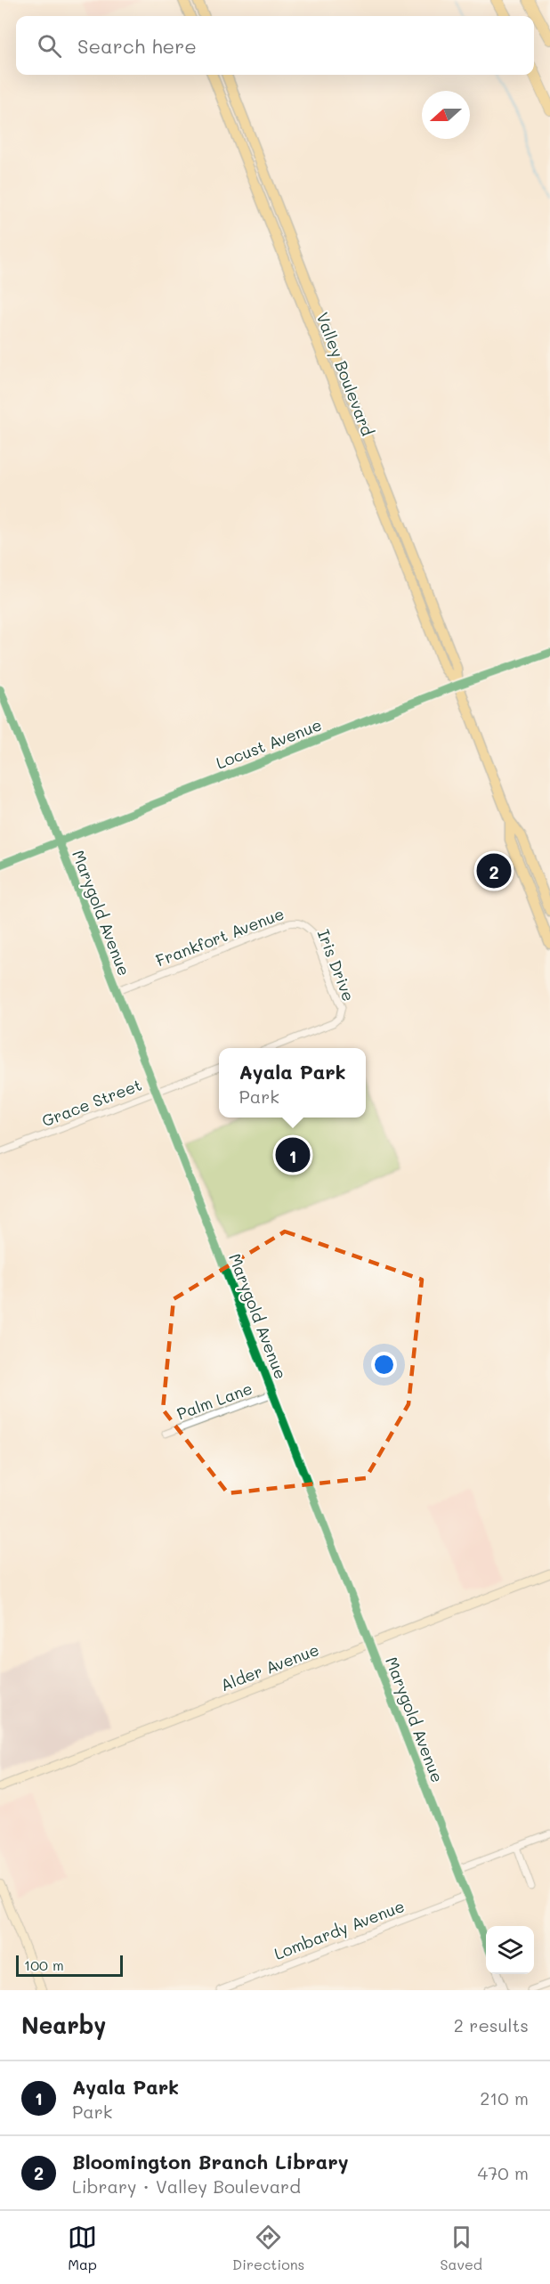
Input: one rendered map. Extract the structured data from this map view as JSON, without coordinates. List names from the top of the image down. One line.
{"streets":{"main road":["Valley Boulevard","Alder Avenue"],"street":["Locust Avenue","Marygold Avenue","Frankfort Avenue","Iris Drive","Grace Street","Palm Lane","Lombardy Avenue"]},"crossings":[["Valley Boulevard","Locust Avenue"],["Locust Avenue","Marygold Avenue"],["Marygold Avenue","Frankfort Avenue"],["Marygold Avenue","Grace Street"],["Marygold Avenue","Palm Lane"],["Marygold Avenue","Alder Avenue"],["Marygold Avenue","Lombardy Avenue"],["Frankfort Avenue","Iris Drive"]],"scale_bar":"100 m","north":"left","page":{"search":"Search here","pins":["2","1"],"popup":["Ayala Park","Park"],"scale":"100 m","heading":["Nearby","2 results"],"list":[{"mark":"1","name":"Ayala Park","note":"Park","value":"210 m"},{"mark":"2","name":"Bloomington Branch Library","note":"Library · Valley Boulevard","value":"470 m"}],"nav":["Map","Directions","Saved"]}}
